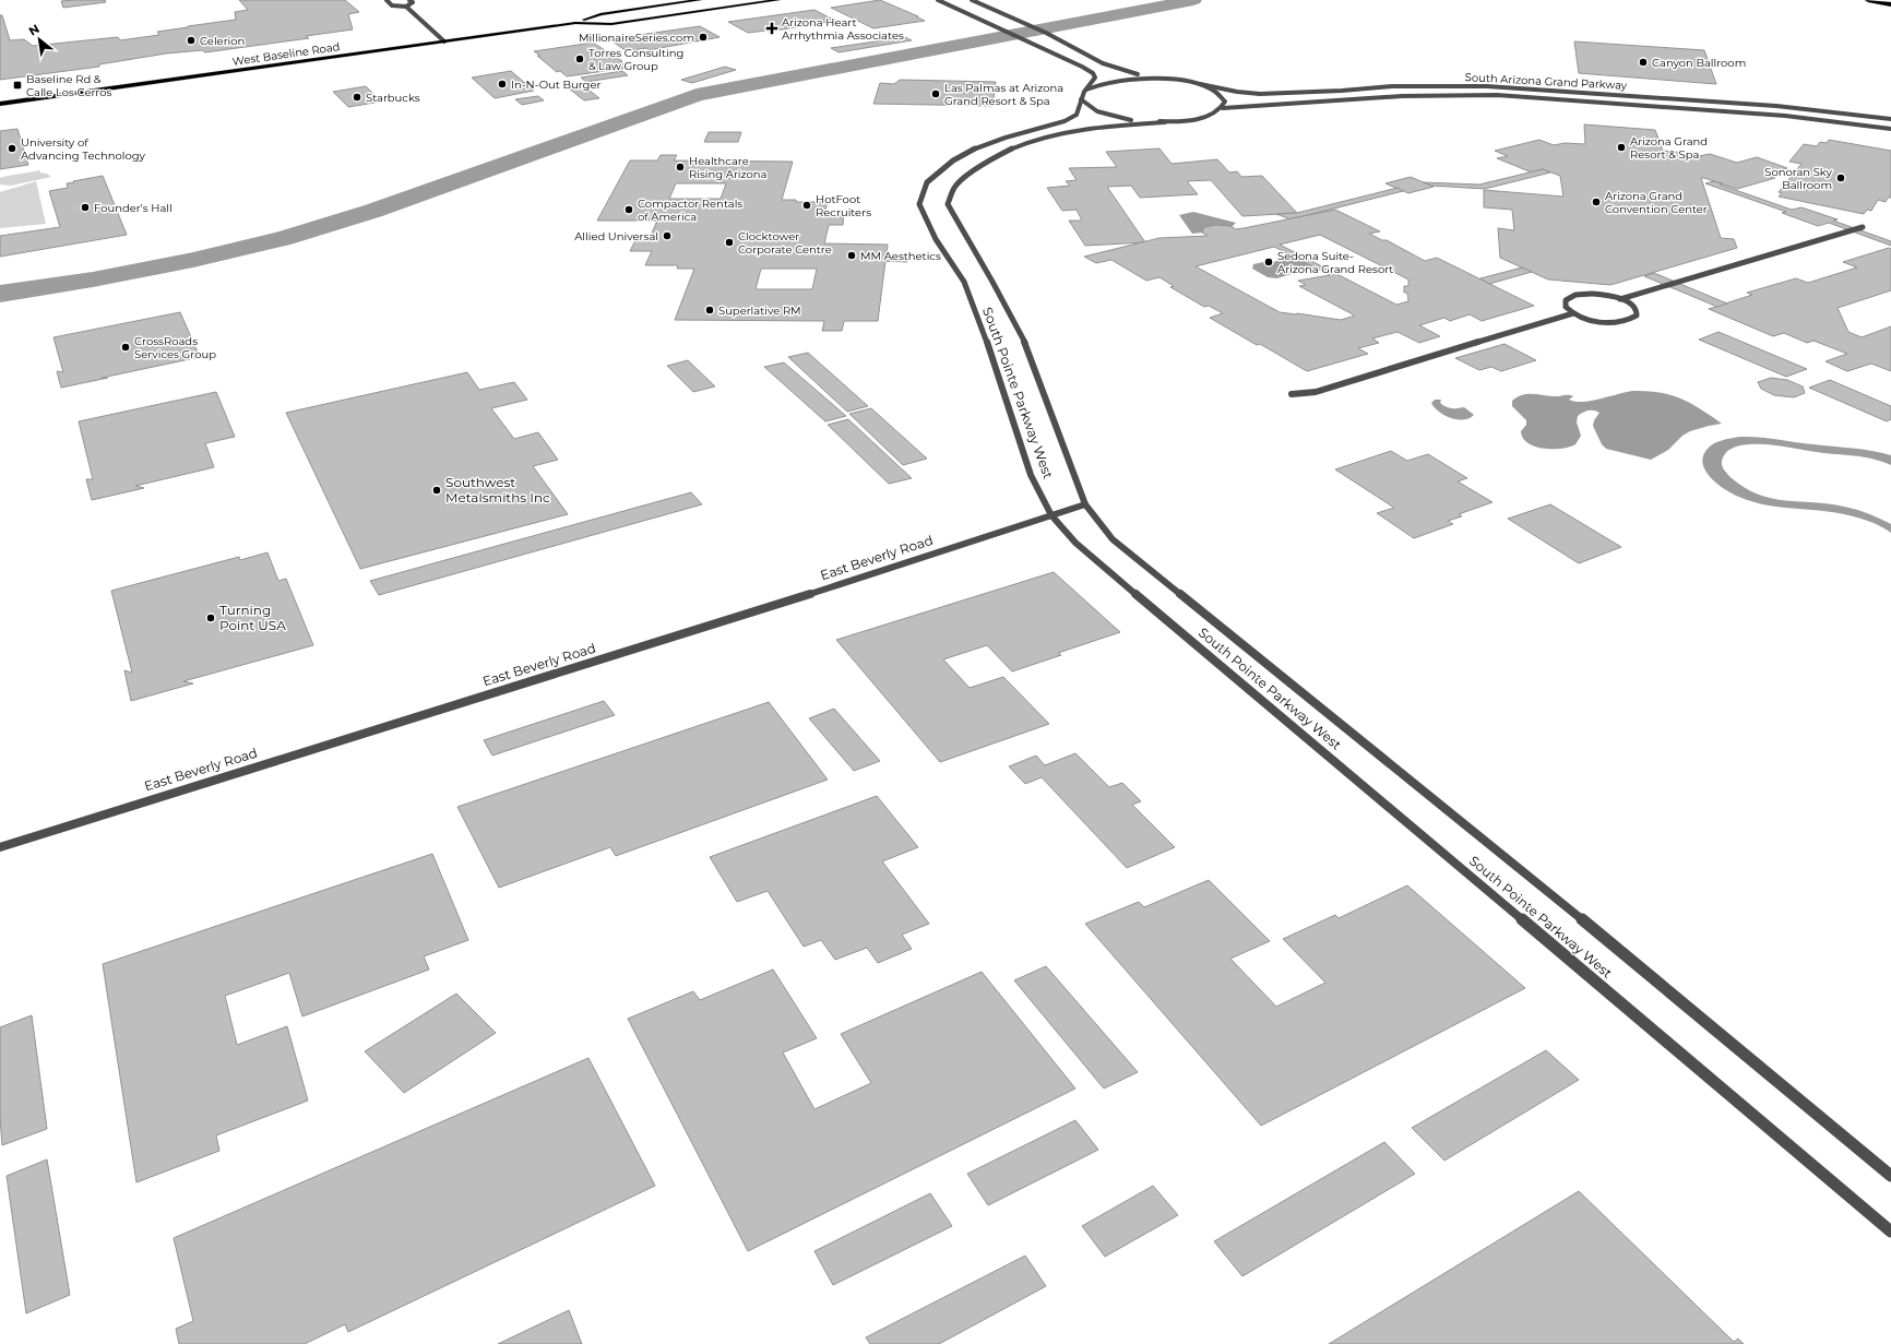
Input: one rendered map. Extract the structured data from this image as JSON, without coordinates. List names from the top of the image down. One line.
{"streets":{"main road":["West Baseline Road"],"street":["South Arizona Grand Parkway","South Pointe Parkway West","East Beverly Road"]},"crossings":[["South Arizona Grand Parkway","South Pointe Parkway West"],["South Pointe Parkway West","East Beverly Road"]],"places":{"health":["Arizona Heart Arrhythmia Associates"],"other":["MillionaireSeries.com","Celerion","Torres Consulting & Law Group","Canyon Ballroom","In-N-Out Burger","Las Palmas at Arizona Grand Resort & Spa","Starbucks","Arizona Grand Resort & Spa","University of Advancing Technology","Healthcare Rising Arizona","Sonoran Sky Ballroom","Arizona Grand Convention Center","HotFoot Recruiters","Founder's Hall","Compactor Rentals of America","Allied Universal","Clocktower Corporate Centre","MM Aesthetics","Sedona Suite- Arizona Grand Resort","Superlative RM","CrossRoads Services Group","Southwest Metalsmiths Inc","Turning Point USA"],"transit":["Baseline Rd & Calle Los Cerros"]},"north":"top left"}
